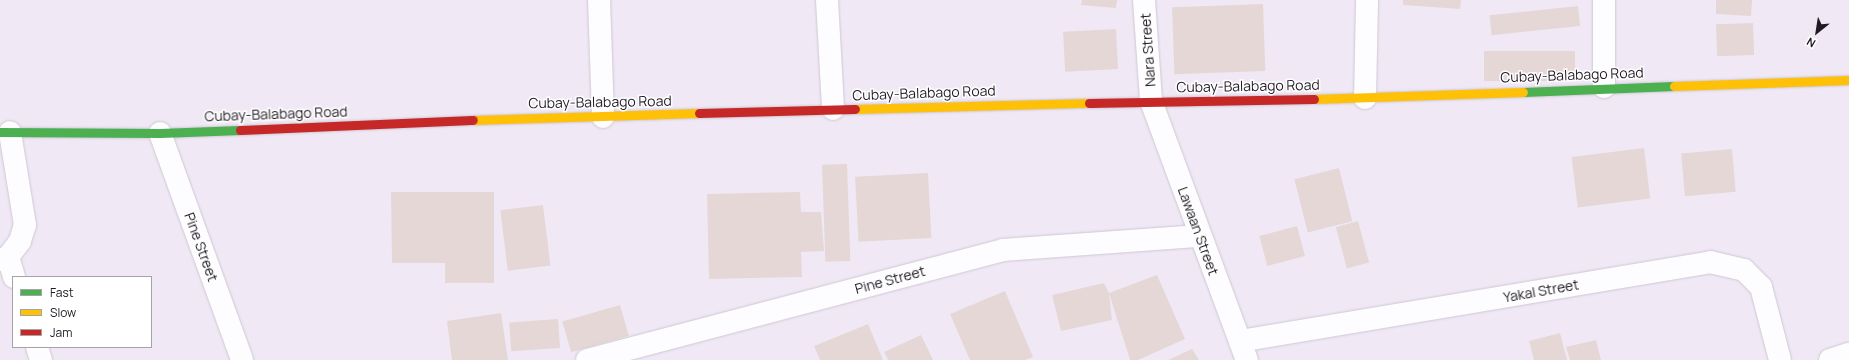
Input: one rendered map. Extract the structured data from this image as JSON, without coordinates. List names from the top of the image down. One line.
{"streets":{"main road":["Cubay-Balabago Road"],"street":["Nara Street","Lawaan Street","Pine Street","Yakal Street"]},"crossings":[["Nara Street","Cubay-Balabago Road"],["Nara Street","Lawaan Street"],["Cubay-Balabago Road","Lawaan Street"],["Cubay-Balabago Road","Pine Street"],["Lawaan Street","Pine Street"],["Lawaan Street","Yakal Street"]],"legend":["Fast","Slow","Jam"],"north":"bottom left"}
